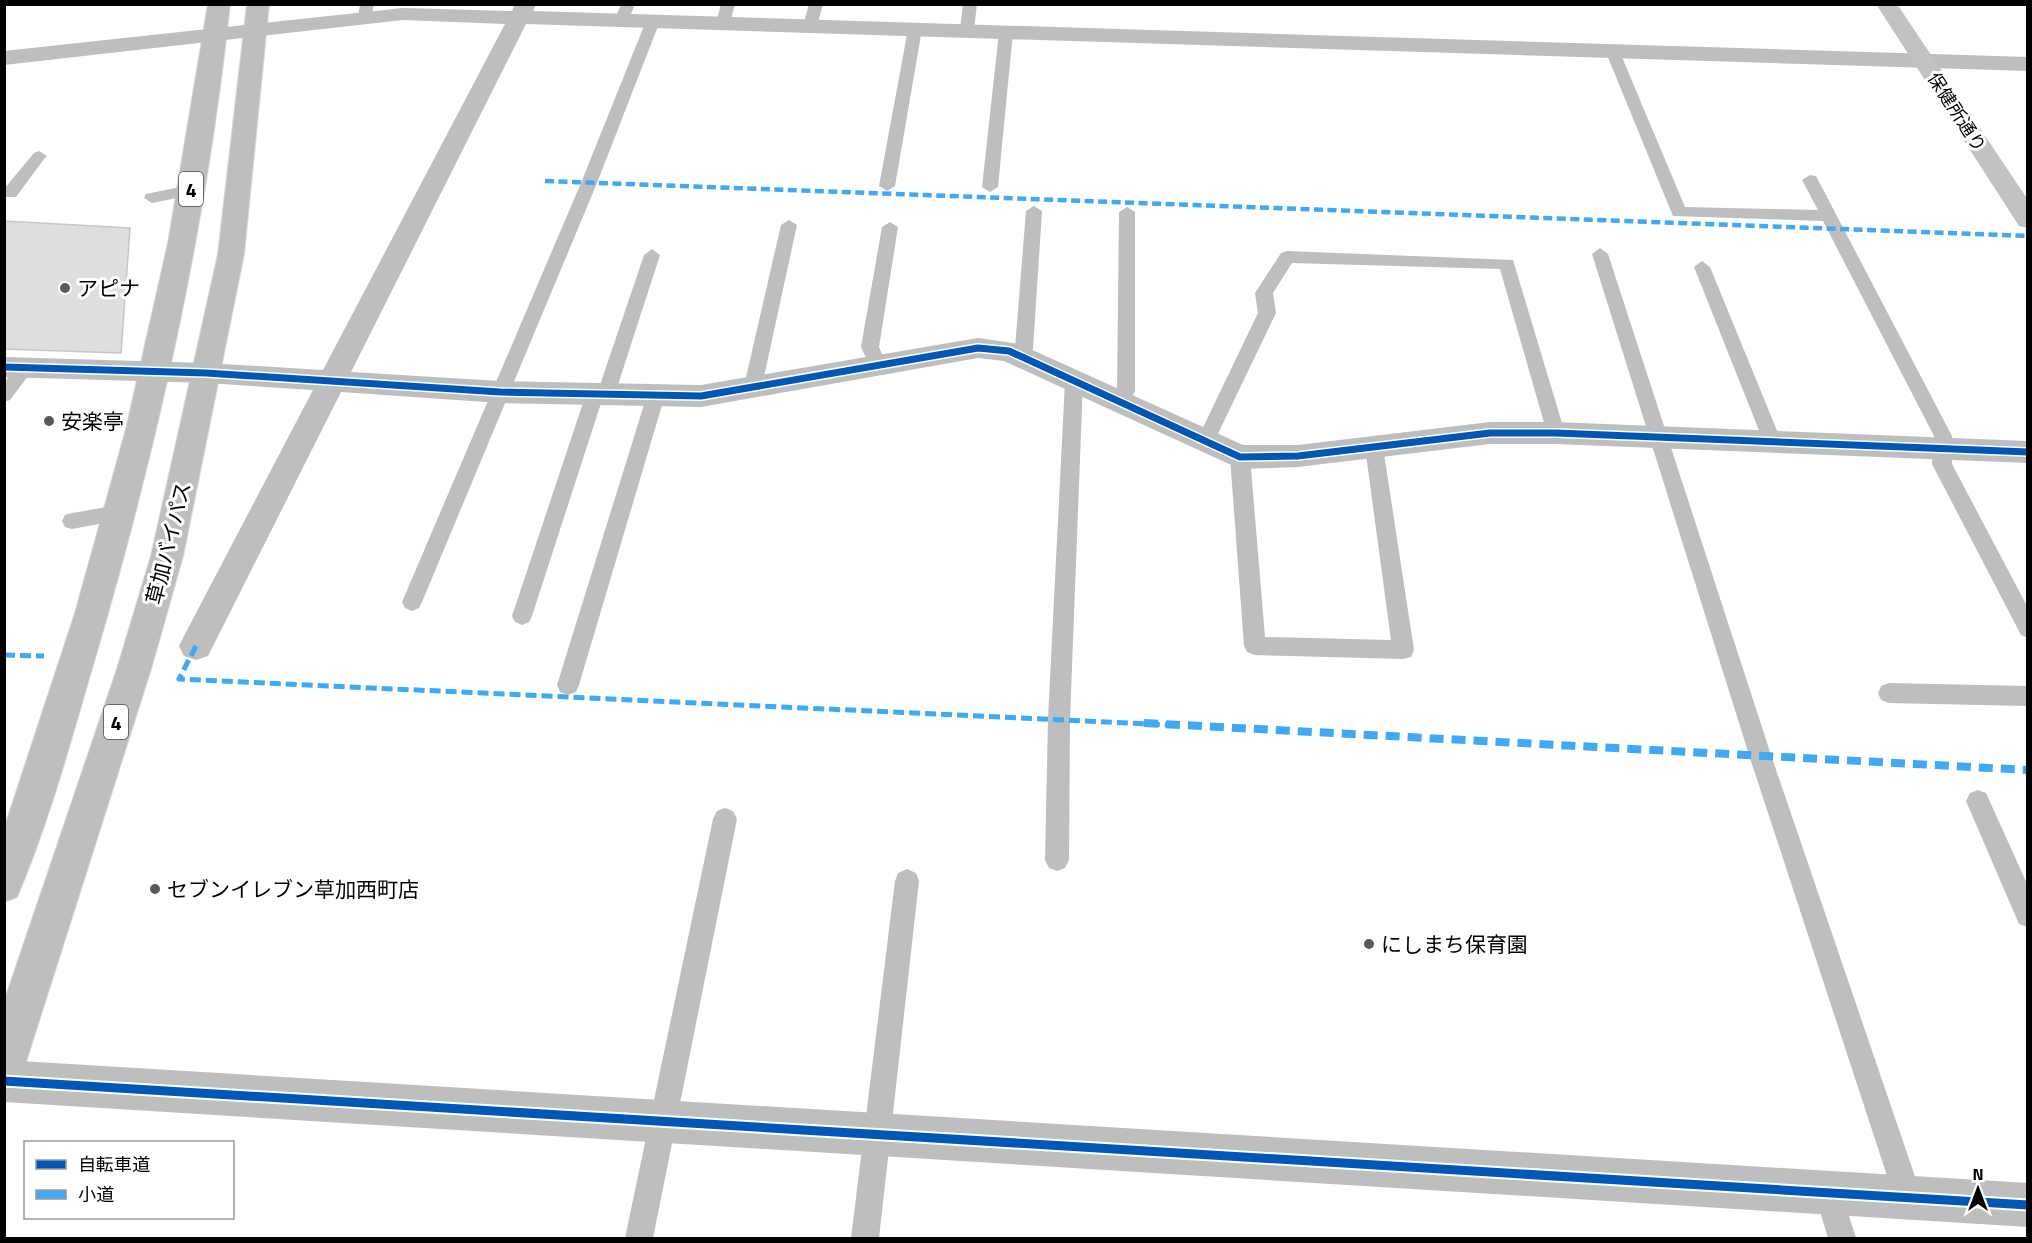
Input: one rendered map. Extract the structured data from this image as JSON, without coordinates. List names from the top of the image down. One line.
{"streets":{"main road":["4","草加バイパス"],"street":["保健所通り"]},"places":["アピナ","安楽亭","セブンイレブン草加西町店","にしまち保育園"],"legend":["自転車道","小道"],"north":"top"}
